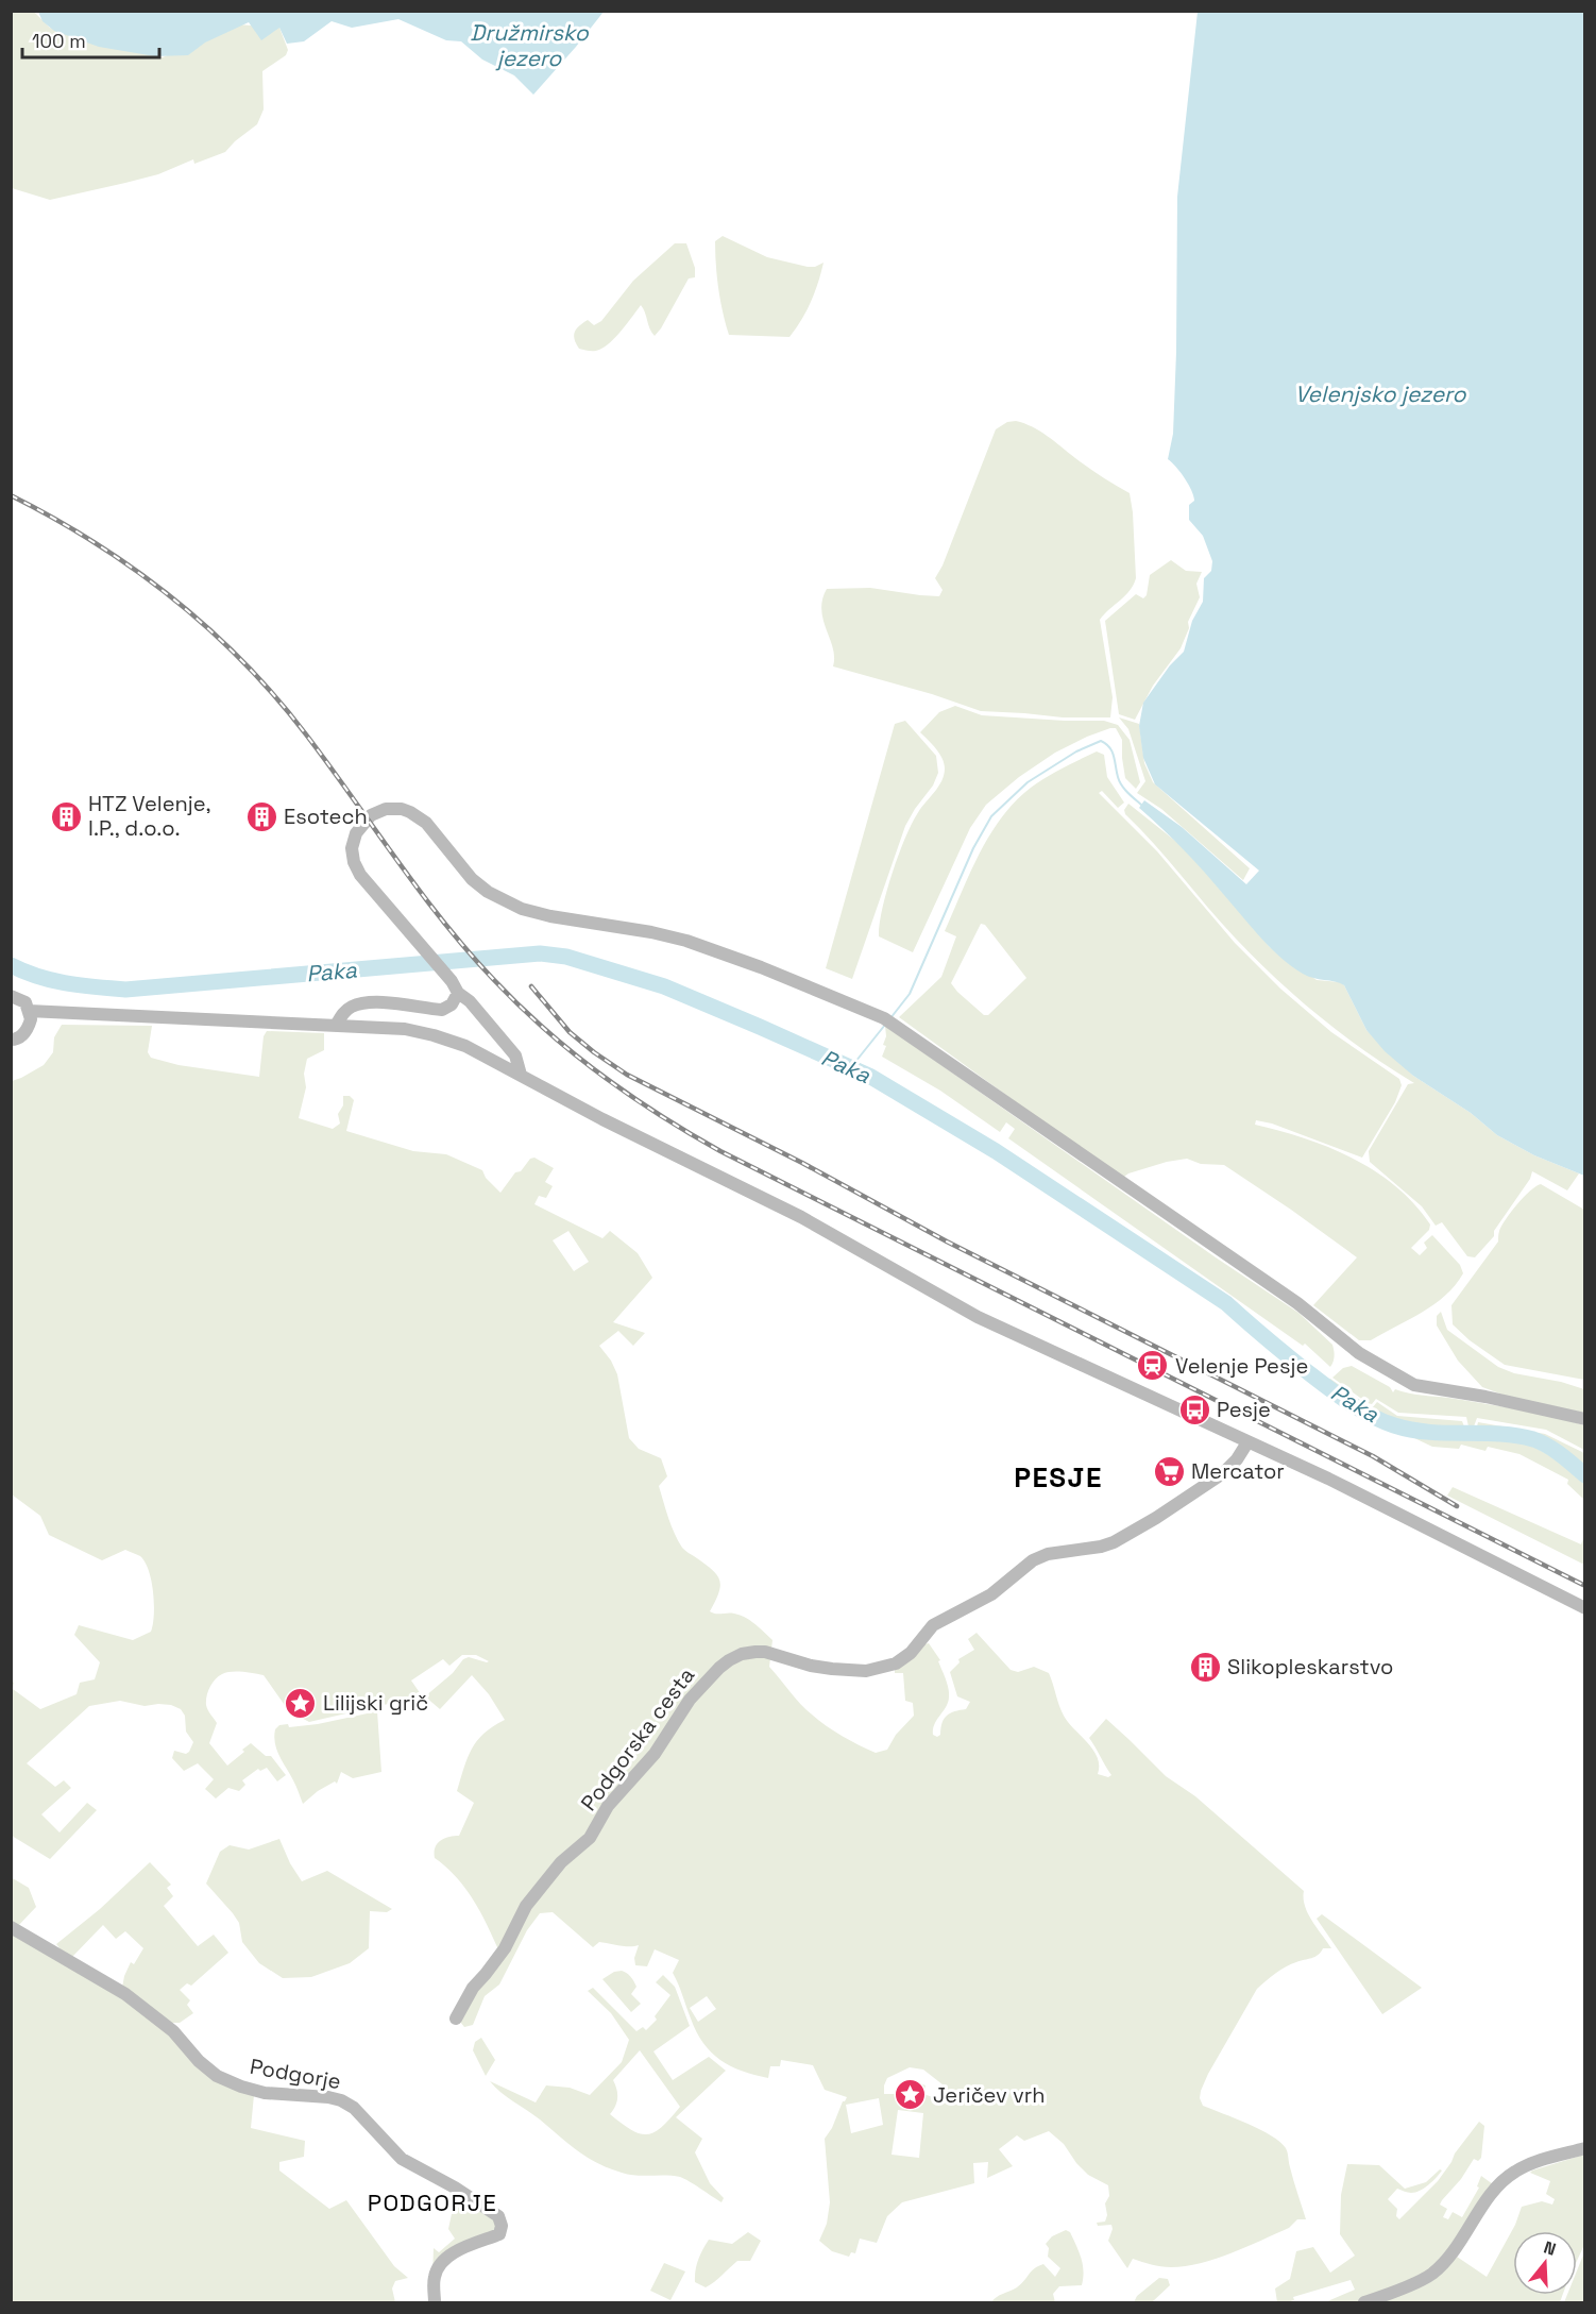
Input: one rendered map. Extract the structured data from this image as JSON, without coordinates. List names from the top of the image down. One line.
{"streets":{"street":["Podgorska cesta","Podgorje"]},"districts":["PESJE","PODGORJE"],"water":["Družmirsko jezero","Velenjsko jezero","Paka"],"places":{"building":["HTZ Velenje, I.P., d.o.o.","Esotech","Slikopleskarstvo"],"station":["Velenje Pesje"],"bus stop":["Pesje"],"supermarket":["Mercator"],"place":["Lilijski grič","Jeričev vrh"]},"scale_bar":"100 m","north":"top"}
